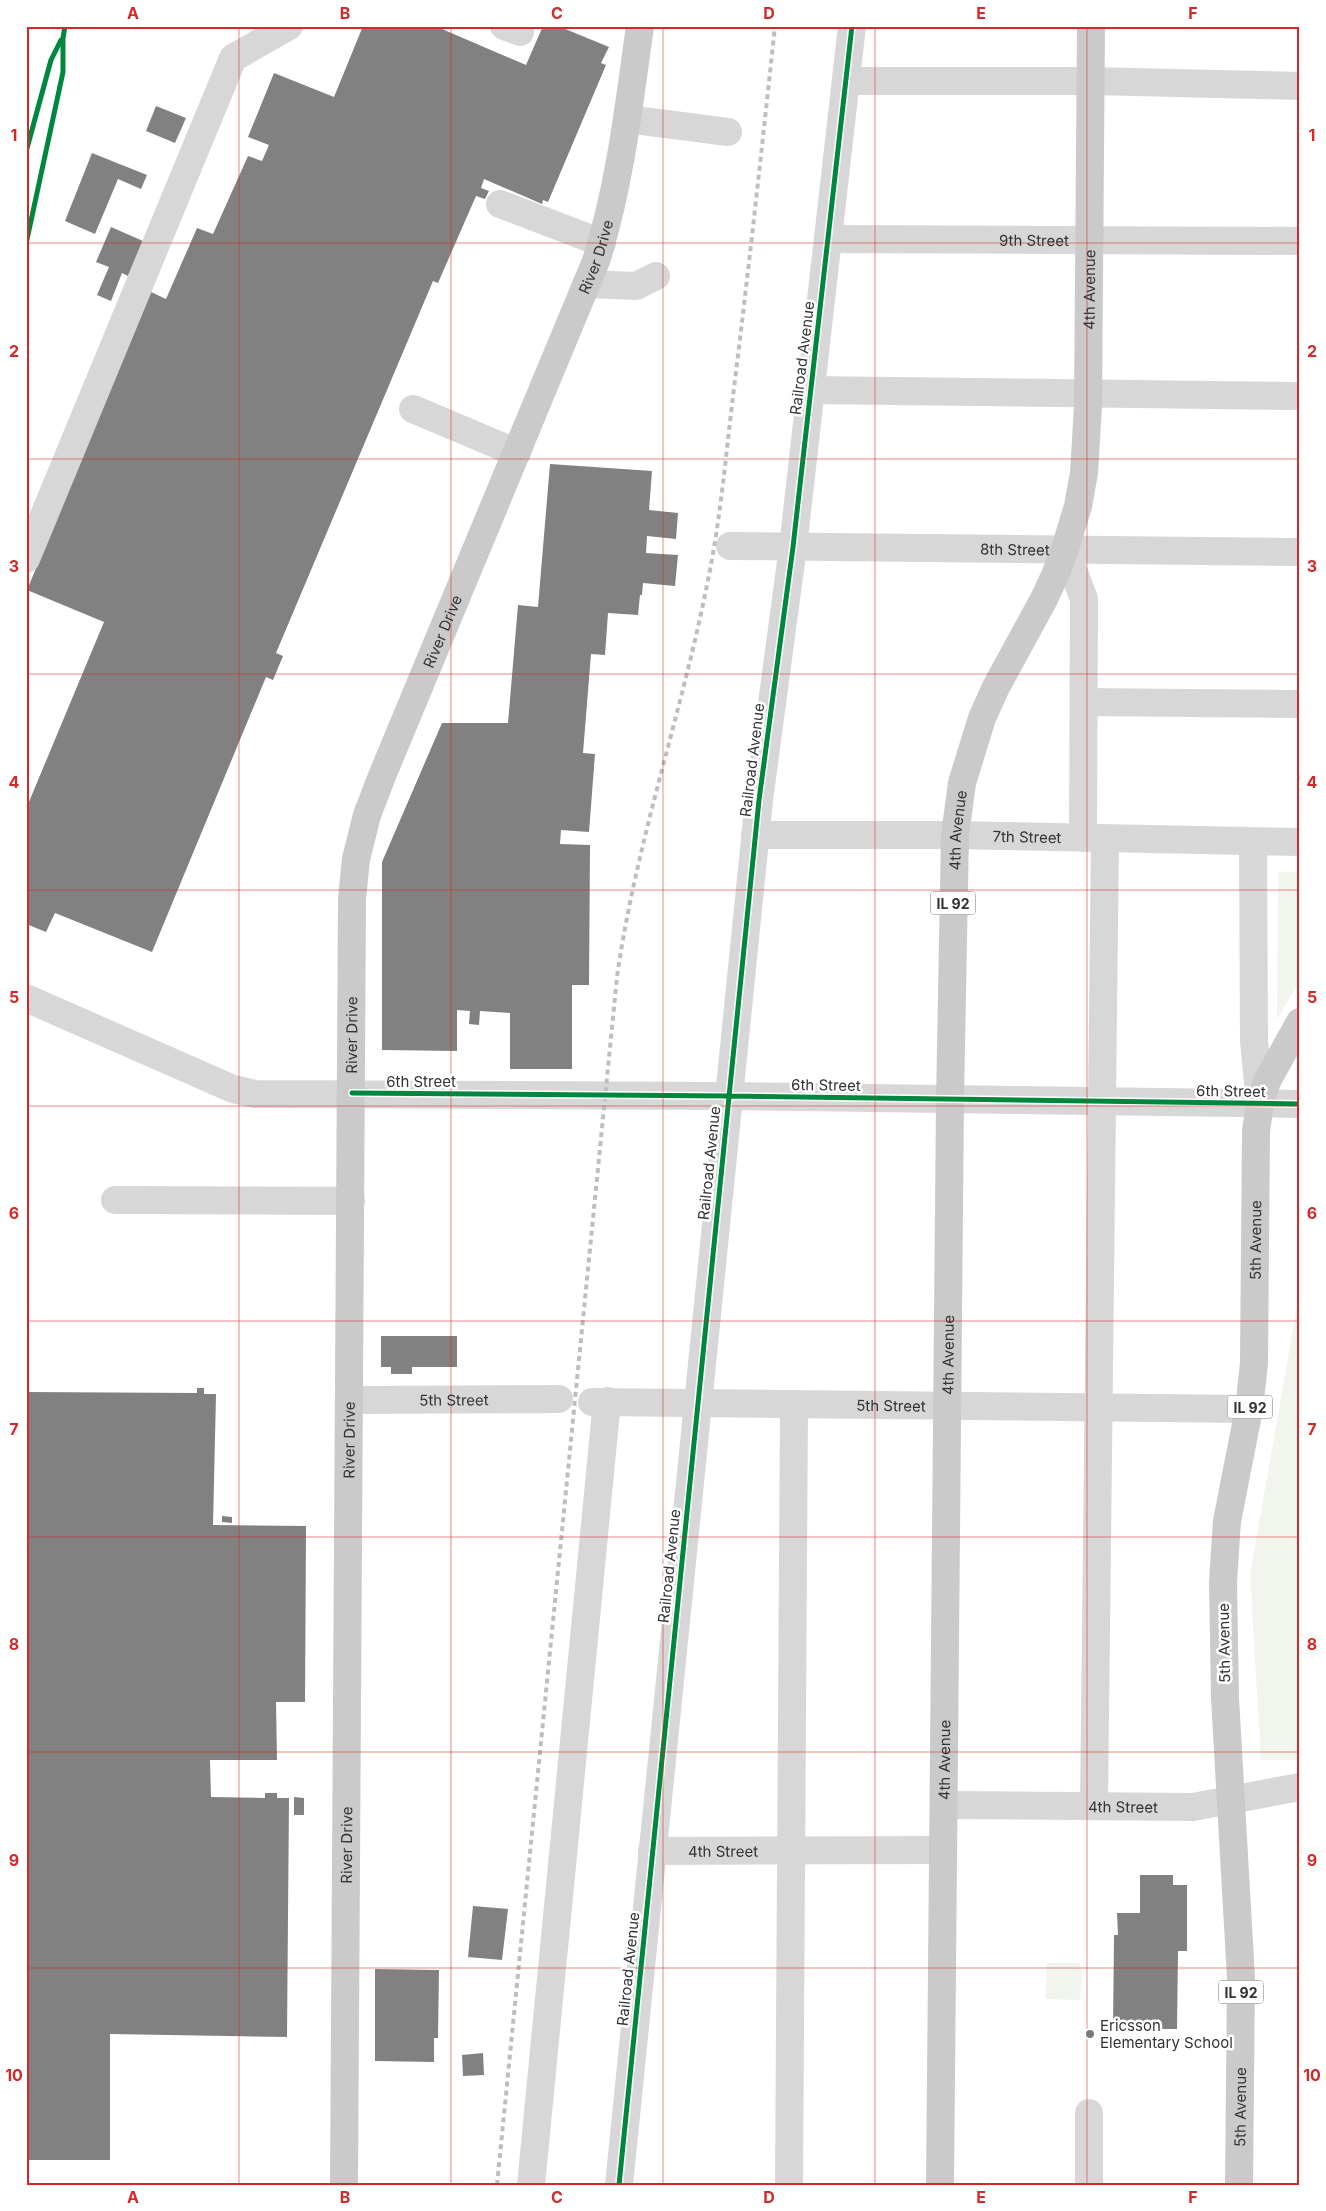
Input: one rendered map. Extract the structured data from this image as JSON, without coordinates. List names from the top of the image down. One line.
{"streets":{"main road":["River Drive","4th Avenue","IL 92","5th Avenue"],"street":["9th Street","Railroad Avenue","8th Street","7th Street","6th Street","5th Street","4th Street"]},"crossings":[["9th Street","4th Avenue"],["9th Street","Railroad Avenue"],["River Drive","6th Street"],["River Drive","5th Street"],["4th Avenue","8th Street"],["4th Avenue","7th Street"],["4th Avenue","6th Street"],["4th Avenue","5th Street"],["4th Avenue","4th Street"],["Railroad Avenue","8th Street"],["Railroad Avenue","7th Street"],["Railroad Avenue","6th Street"],["Railroad Avenue","5th Street"],["Railroad Avenue","4th Street"],["7th Street","5th Avenue"],["6th Street","5th Avenue"],["5th Avenue","5th Street"],["5th Avenue","4th Street"]],"places":["Ericsson Elementary School"],"grid":{"columns":["A","B","C","D","E","F"],"rows":["1","2","3","4","5","6","7","8","9","10"]}}
